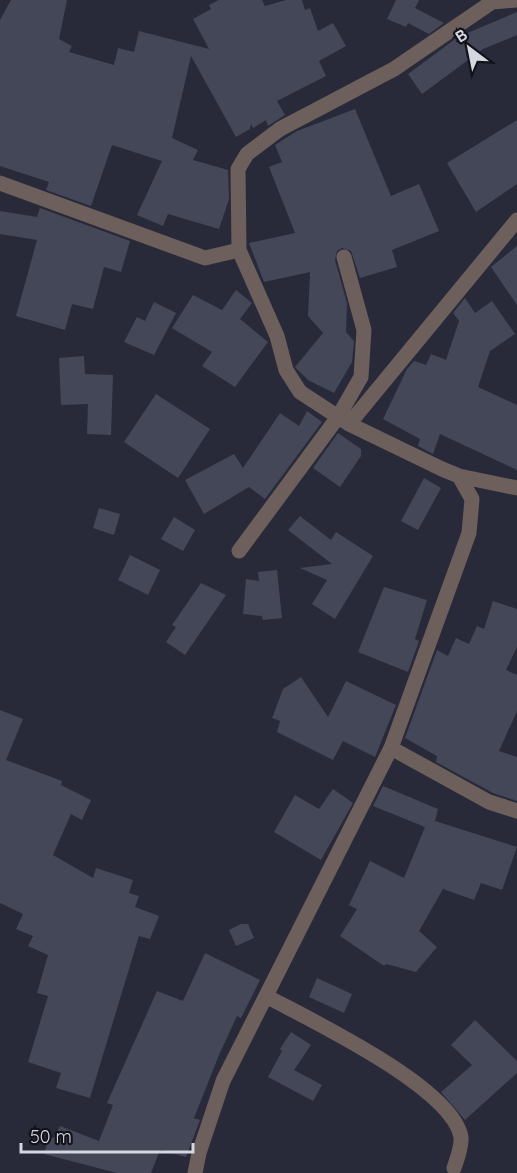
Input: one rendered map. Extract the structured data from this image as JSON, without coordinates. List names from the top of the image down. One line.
{"scale_bar":"50 m","north":"top left"}
